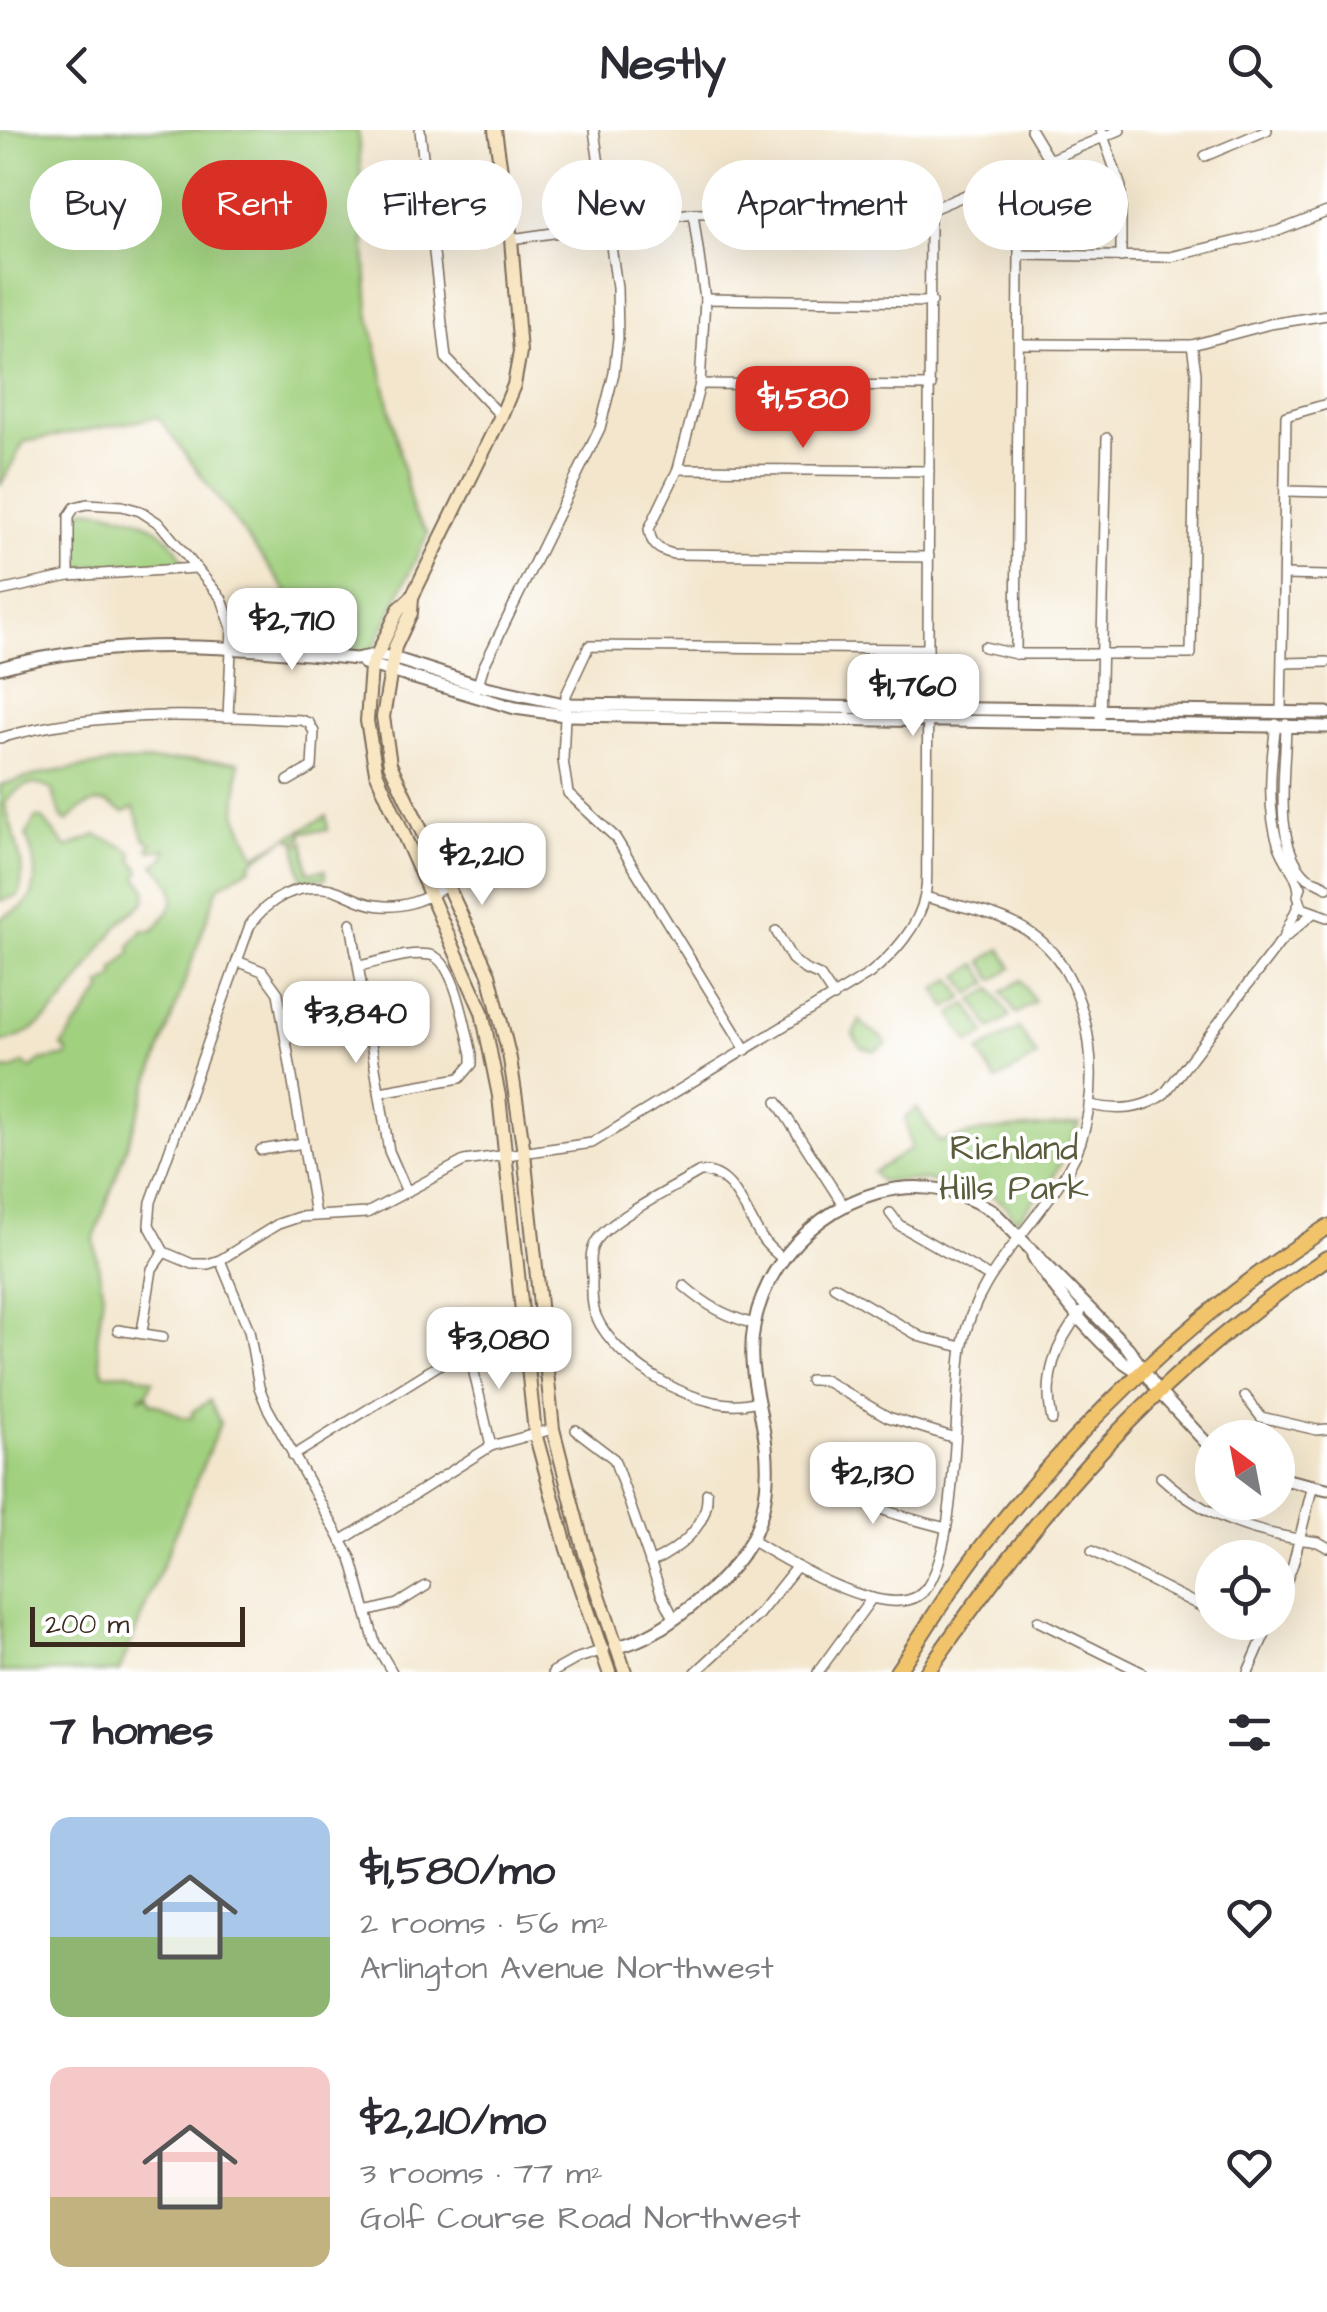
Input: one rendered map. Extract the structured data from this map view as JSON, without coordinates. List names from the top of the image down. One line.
{"parks":["Richland Hills Park"],"scale_bar":"200 m","north":"top left","page":{"header":"Nestly","chip":["Buy","Rent","Filters","New","Apartment","House"],"price":["$1,580","$2,710","$1,760","$2,210","$3,840","$3,080","$2,130"],"scale":"200 m","heading":"7 homes","list":[{"name":"$1,580/mo","note":"2 rooms · 56 m² · Arlington Avenue Northwest"},{"name":"$2,210/mo","note":"3 rooms · 77 m² · Golf Course Road Northwest"}]}}
